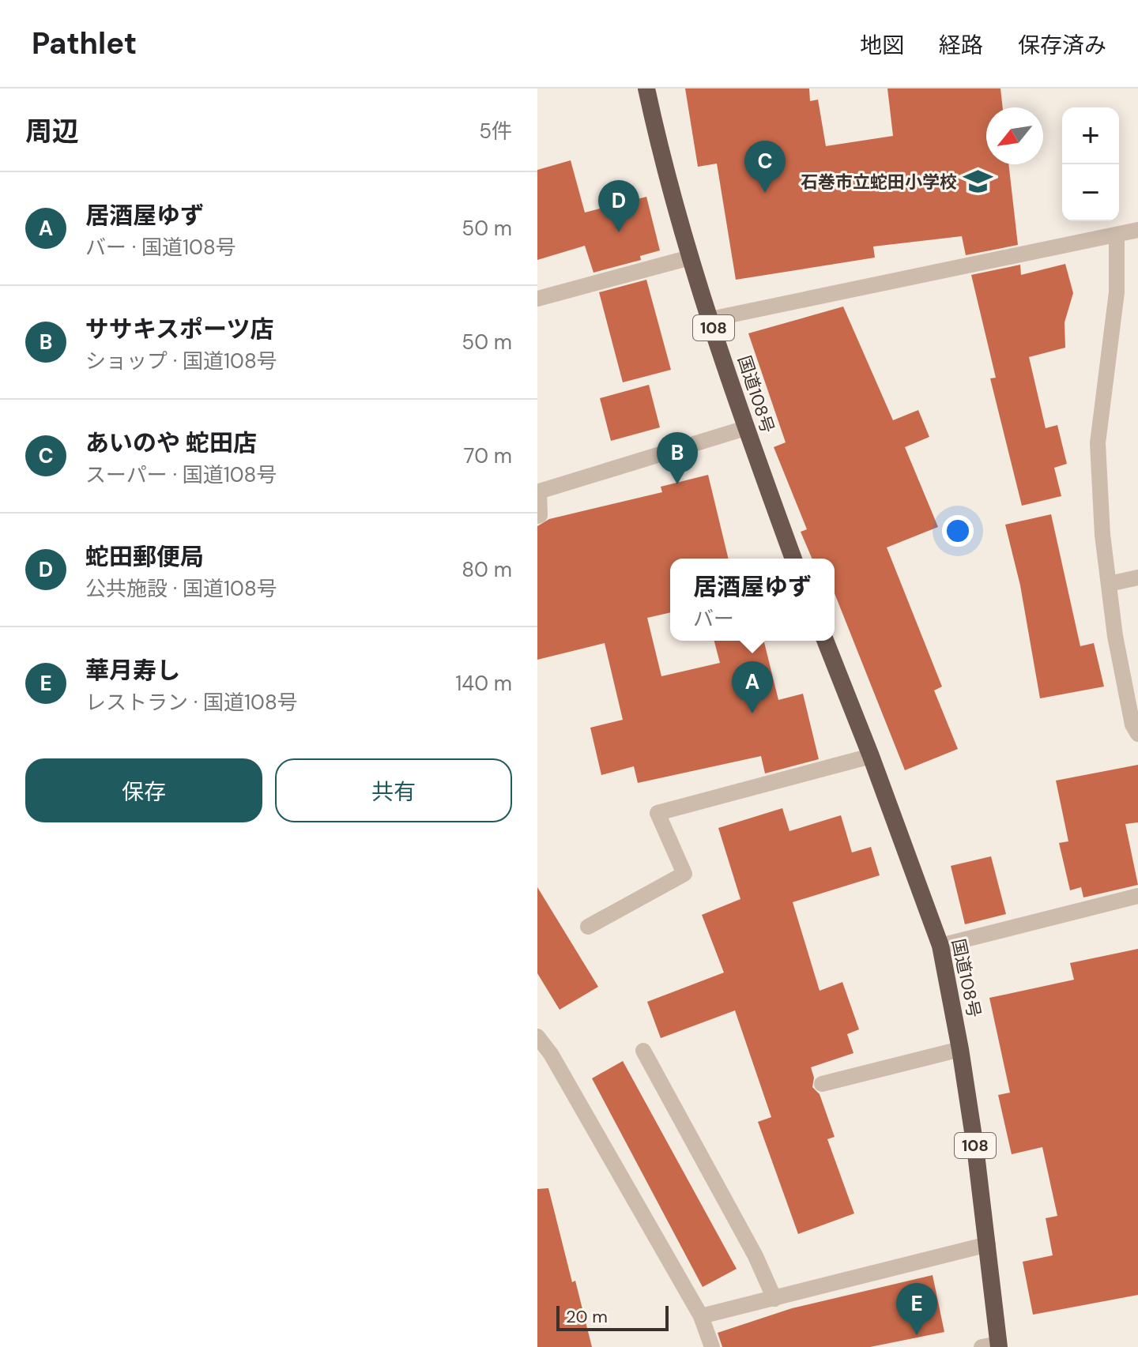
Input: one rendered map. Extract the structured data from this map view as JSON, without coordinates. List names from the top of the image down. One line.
{"streets":{"highway":["108","国道108号"]},"places":{"school or university":["石巻市立蛇田小学校"]},"scale_bar":"20 m","north":"bottom left","page":{"header":"Pathlet","nav":["地図","経路","保存済み"],"heading":["周辺","5件"],"map_buttons":["+","−"],"pins":["C","D","B","A","E"],"list":[{"mark":"A","name":"居酒屋ゆず","note":"バー · 国道108号","value":"50 m"},{"mark":"B","name":"ササキスポーツ店","note":"ショップ · 国道108号","value":"50 m"},{"mark":"C","name":"あいのや 蛇田店","note":"スーパー · 国道108号","value":"70 m"},{"mark":"D","name":"蛇田郵便局","note":"公共施設 · 国道108号","value":"80 m"},{"mark":"E","name":"華月寿し","note":"レストラン · 国道108号","value":"140 m"}],"popup":["居酒屋ゆず","バー"],"buttons":["保存","共有"],"scale":"20 m"}}
